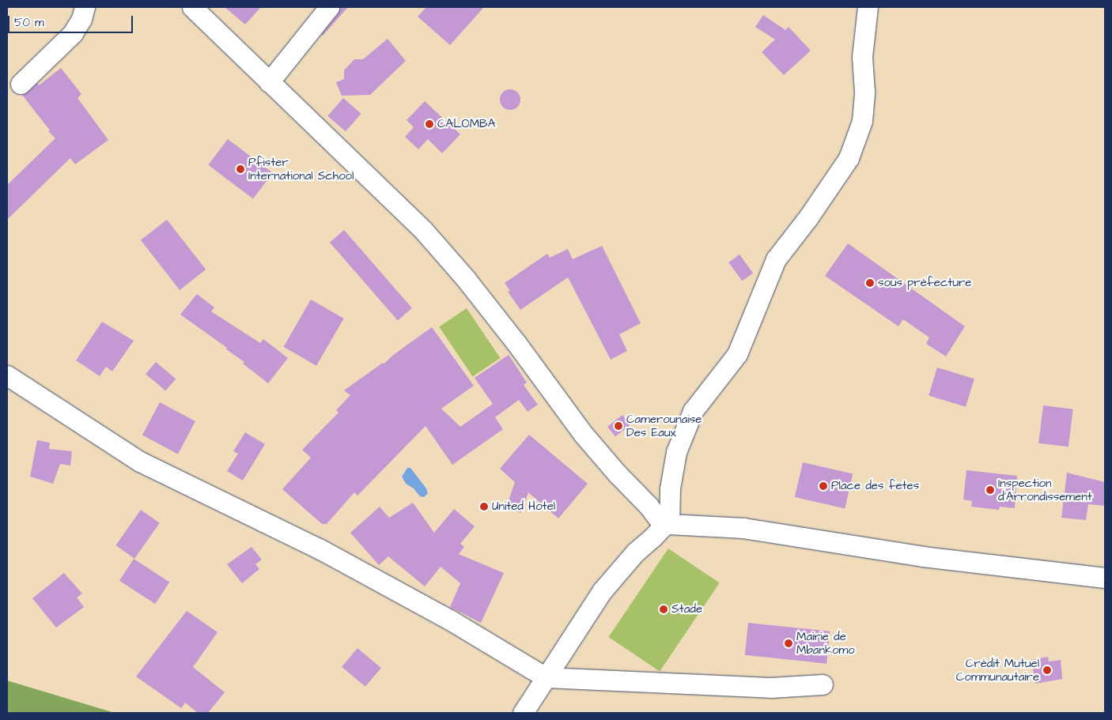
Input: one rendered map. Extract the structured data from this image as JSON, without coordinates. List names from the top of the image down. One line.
{"places":["CALOMBA","Pfister International School","sous préfecture","Camerounaise Des Eaux","Place des fetes","Inspection d'Arrondissement","United Hotel","Stade","Mairie de Mbankomo","Crédit Mutuel Communautaire"],"scale_bar":"50 m"}
